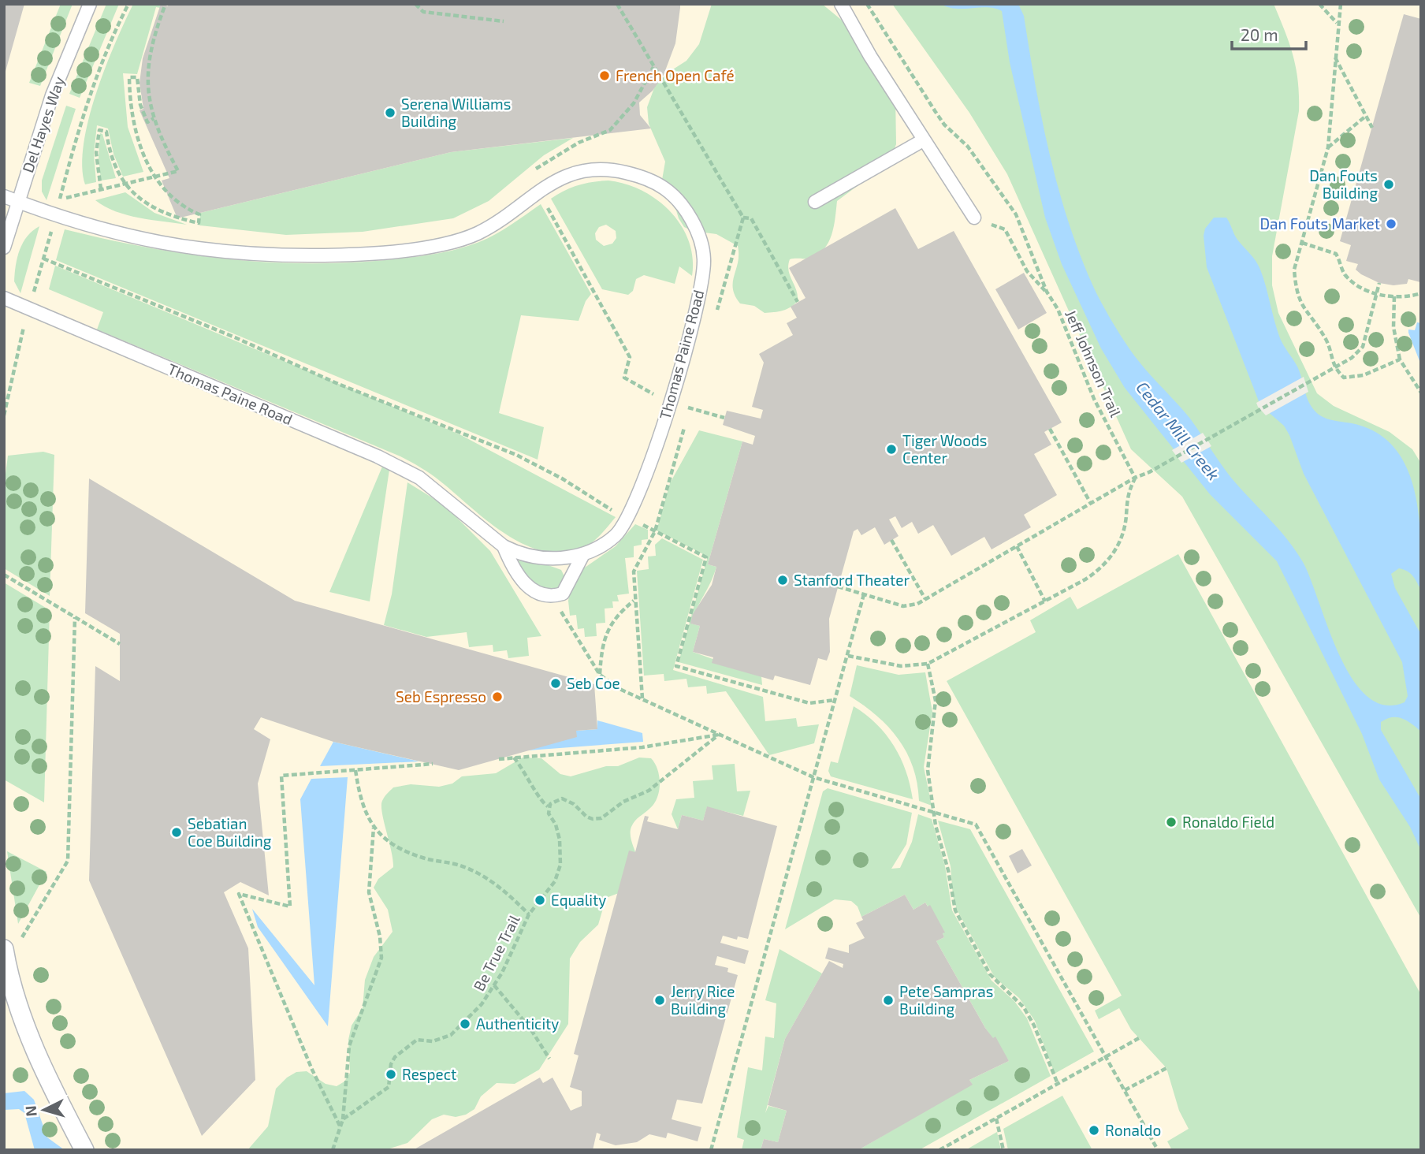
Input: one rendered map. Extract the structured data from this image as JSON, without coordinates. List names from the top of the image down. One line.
{"streets":{"lane":["Del Hayes Way","Thomas Paine Road"],"path":["Jeff Johnson Trail","Be True Trail"]},"crossings":[["Del Hayes Way","Thomas Paine Road"]],"water":["Cedar Mill Creek"],"places":["French Open Café","Serena Williams Building","Dan Fouts Building","Dan Fouts Market","Tiger Woods Center","Stanford Theater","Seb Coe","Seb Espresso","Ronaldo Field","Sebatian Coe Building","Equality","Jerry Rice Building","Pete Sampras Building","Authenticity","Respect","Ronaldo"],"scale_bar":"20 m","north":"left"}
